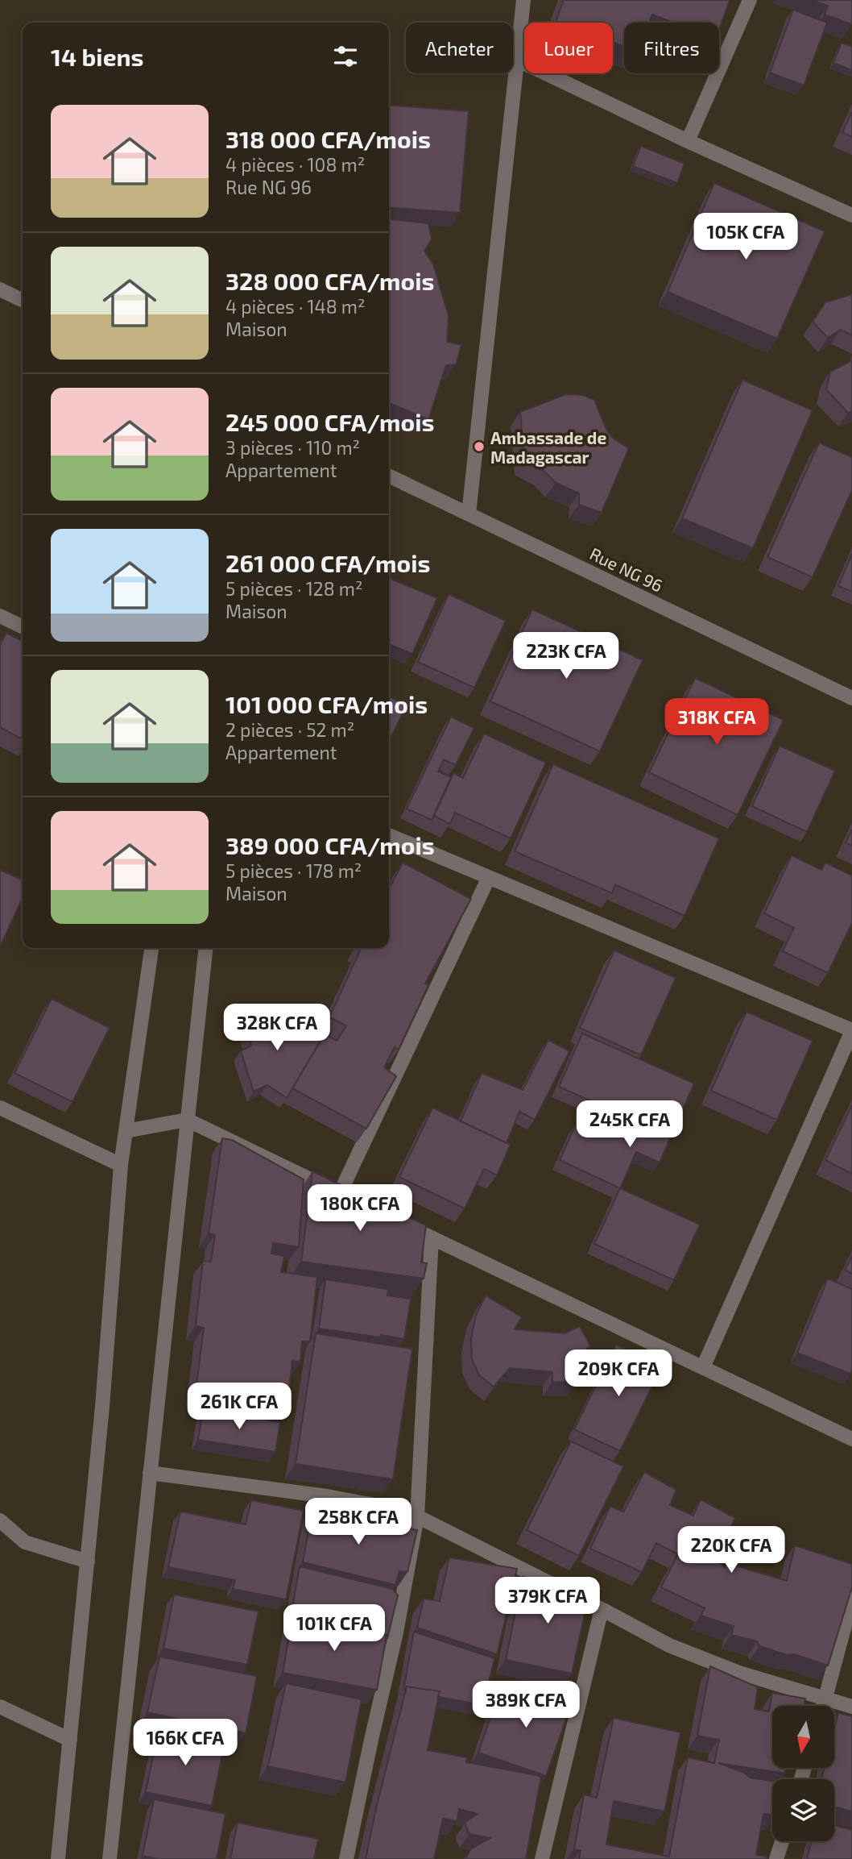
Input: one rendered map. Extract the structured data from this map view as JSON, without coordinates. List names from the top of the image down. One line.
{"streets":{"street":["Rue NG 96"]},"places":["Ambassade de Madagascar"],"north":"bottom","page":{"chip":["Acheter","Louer","Filtres"],"heading":"14 biens","list":[{"name":"318 000 CFA/mois","note":"4 pièces · 108 m² · Rue NG 96"},{"name":"328 000 CFA/mois","note":"4 pièces · 148 m² · Maison"},{"name":"245 000 CFA/mois","note":"3 pièces · 110 m² · Appartement"},{"name":"261 000 CFA/mois","note":"5 pièces · 128 m² · Maison"},{"name":"101 000 CFA/mois","note":"2 pièces · 52 m² · Appartement"},{"name":"389 000 CFA/mois","note":"5 pièces · 178 m² · Maison"}],"price":["105K CFA","223K CFA","318K CFA","328K CFA","245K CFA","180K CFA","209K CFA","261K CFA","258K CFA","220K CFA","379K CFA","101K CFA","389K CFA","166K CFA"]}}
